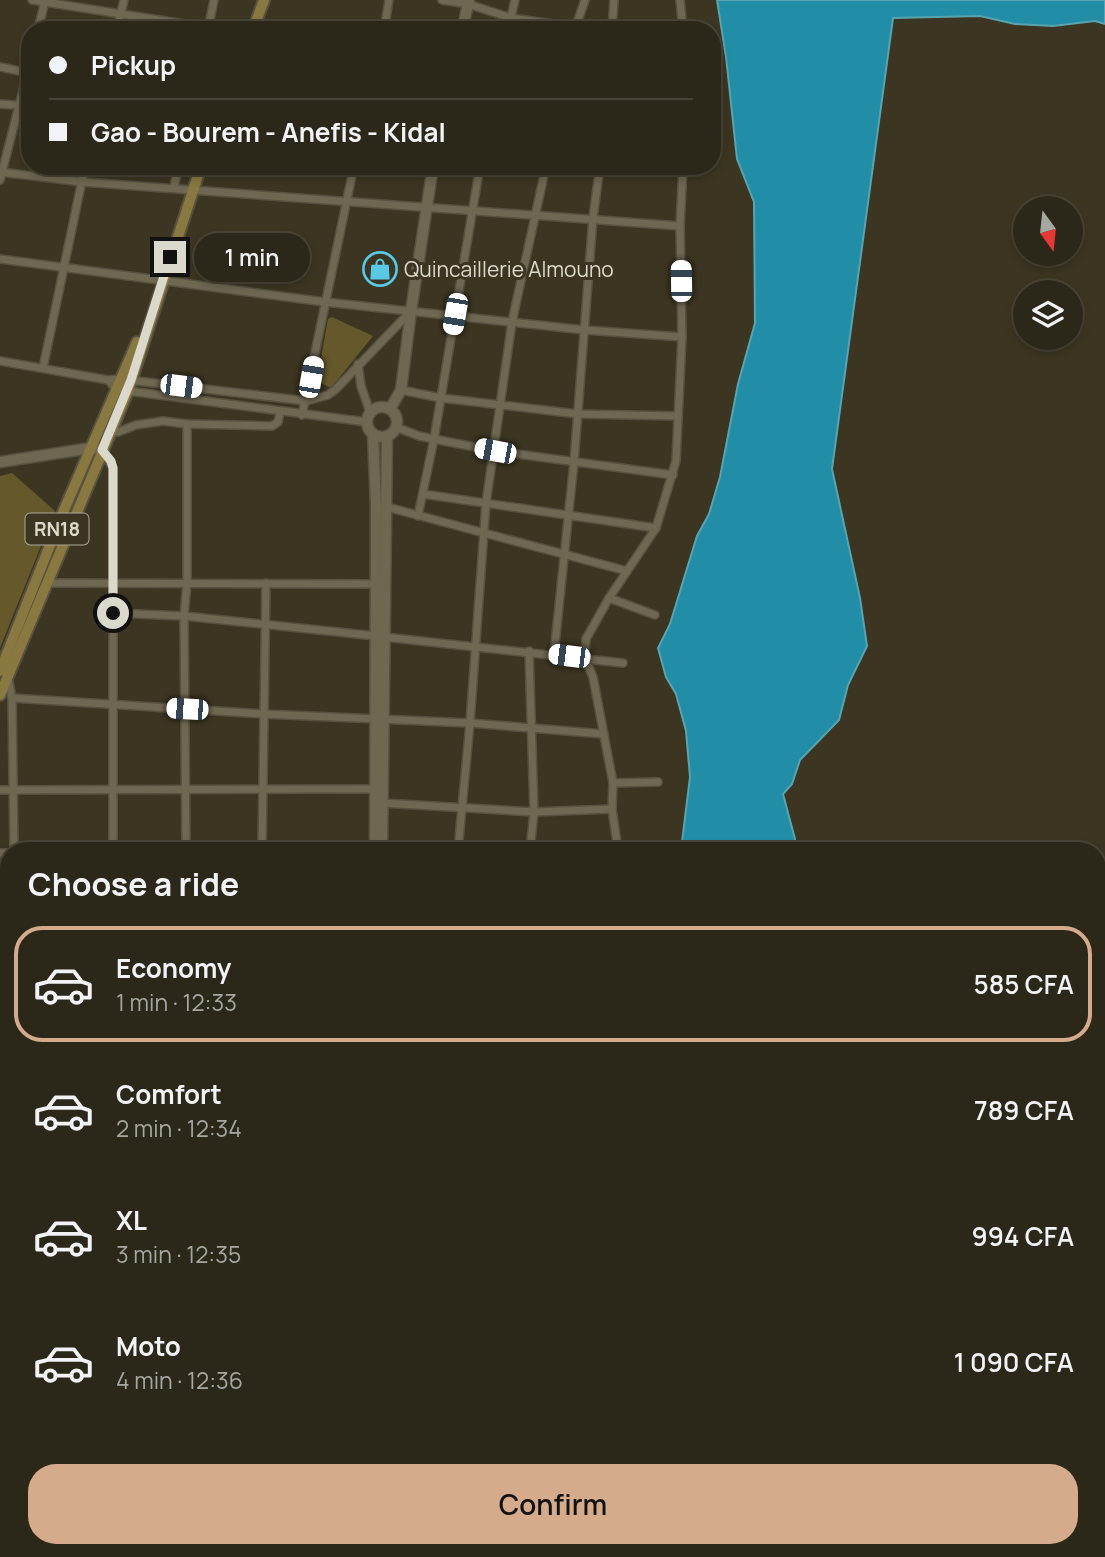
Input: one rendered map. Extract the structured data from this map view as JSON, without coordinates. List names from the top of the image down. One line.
{"streets":{"main road":["RN18"]},"places":{"shop":["Quincaillerie Almouno"]},"north":"bottom","page":{"banner":["Pickup","Gao - Bourem - Anefis - Kidal"],"bubble":"1 min","heading":"Choose a ride","list":[{"name":"Economy","note":"1 min · 12:33","value":"585 CFA"},{"name":"Comfort","note":"2 min · 12:34","value":"789 CFA"},{"name":"XL","note":"3 min · 12:35","value":"994 CFA"},{"name":"Moto","note":"4 min · 12:36","value":"1 090 CFA"}],"buttons":"Confirm"}}
